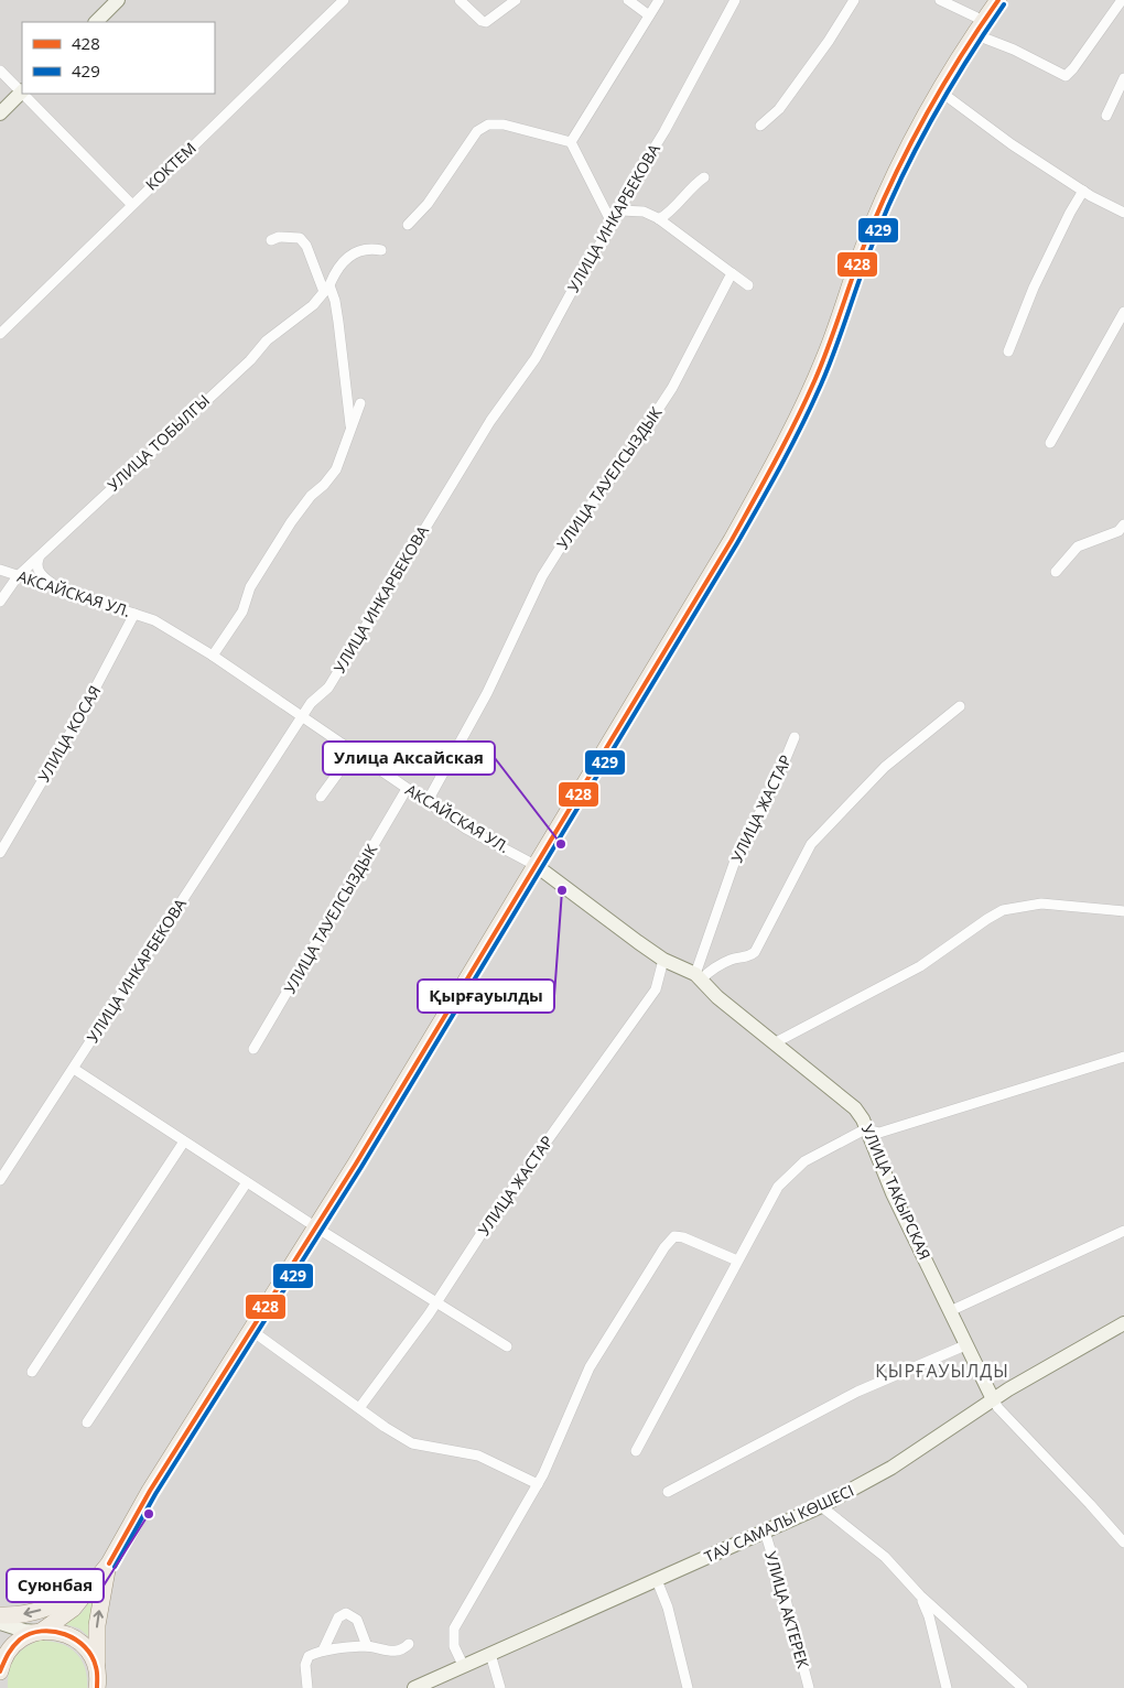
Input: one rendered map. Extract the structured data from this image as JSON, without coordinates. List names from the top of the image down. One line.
{"streets":{"street":["КОКТЕМ","УЛИЦА ИНКАРБЕКОВА","УЛИЦА ТОБЫЛГЫ","УЛИЦА ТАУЕЛСЫЗДЫК","АКСАЙСКАЯ УЛ.","УЛИЦА КОСАЯ","УЛИЦА ЖАСТАР","УЛИЦА ТАКЫРСКАЯ","ТАУ САМАЛЫ КӨШЕСІ","УЛИЦА АКТЕРЕК"]},"crossings":[["УЛИЦА ИНКАРБЕКОВА","АКСАЙСКАЯ УЛ."],["УЛИЦА ТОБЫЛГЫ","АКСАЙСКАЯ УЛ."],["УЛИЦА ТАУЕЛСЫЗДЫК","АКСАЙСКАЯ УЛ."],["АКСАЙСКАЯ УЛ.","УЛИЦА КОСАЯ"],["АКСАЙСКАЯ УЛ.","УЛИЦА ЖАСТАР"],["АКСАЙСКАЯ УЛ.","УЛИЦА ТАКЫРСКАЯ"],["УЛИЦА ЖАСТАР","УЛИЦА ТАКЫРСКАЯ"],["УЛИЦА ТАКЫРСКАЯ","ТАУ САМАЛЫ КӨШЕСІ"],["ТАУ САМАЛЫ КӨШЕСІ","УЛИЦА АКТЕРЕК"]],"districts":["ҚЫРҒАУЫЛДЫ"],"places":["Улица Аксайская","Қырғауылды","Суюнбая"],"lines":["transit line 428","transit line 429"],"legend":["428","429"]}
